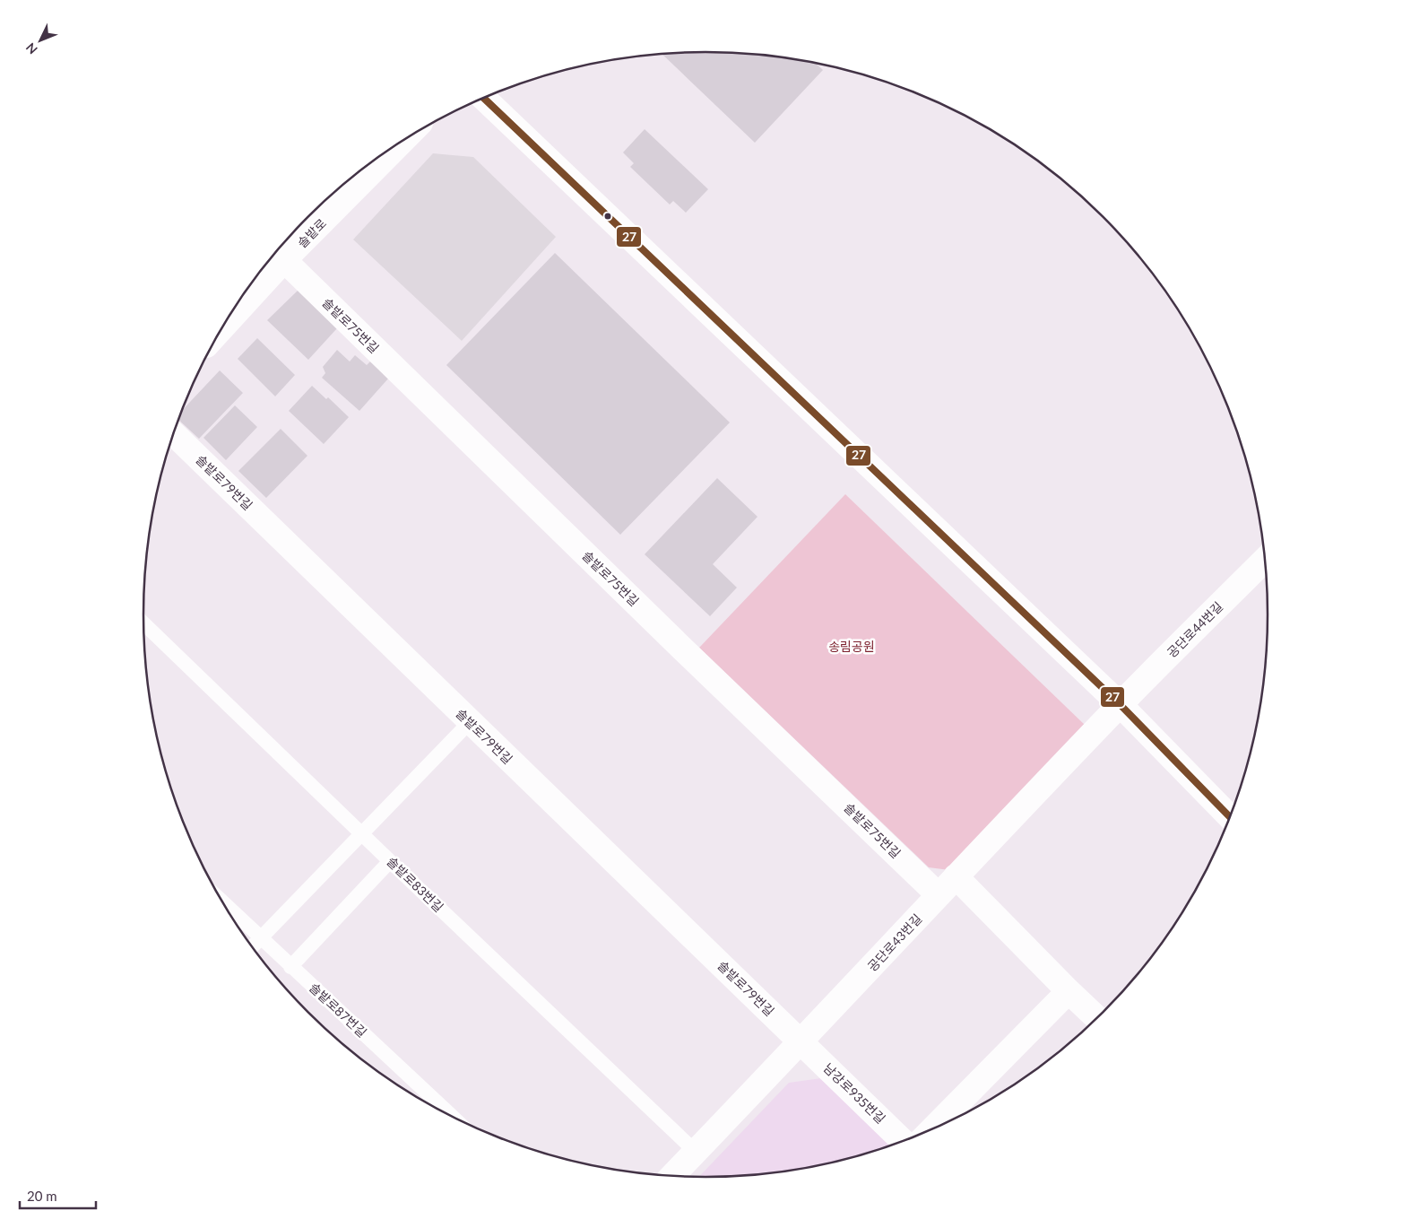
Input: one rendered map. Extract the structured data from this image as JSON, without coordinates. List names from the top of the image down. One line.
{"streets":{"street":["솔밭로","솔밭로75번길","솔밭로79번길","공단로44번길","공단로43번길","남강로935번길"],"lane":["솔밭로83번길","솔밭로87번길"]},"crossings":[["솔밭로","솔밭로75번길"],["솔밭로75번길","공단로43번길"],["솔밭로79번길","공단로43번길"],["솔밭로79번길","남강로935번길"],["공단로44번길","공단로43번길"],["솔밭로83번길","공단로43번길"],["공단로43번길","남강로935번길"]],"parks":["송림공원"],"lines":["transit line 27"],"scale_bar":"20 m","north":"bottom left"}
